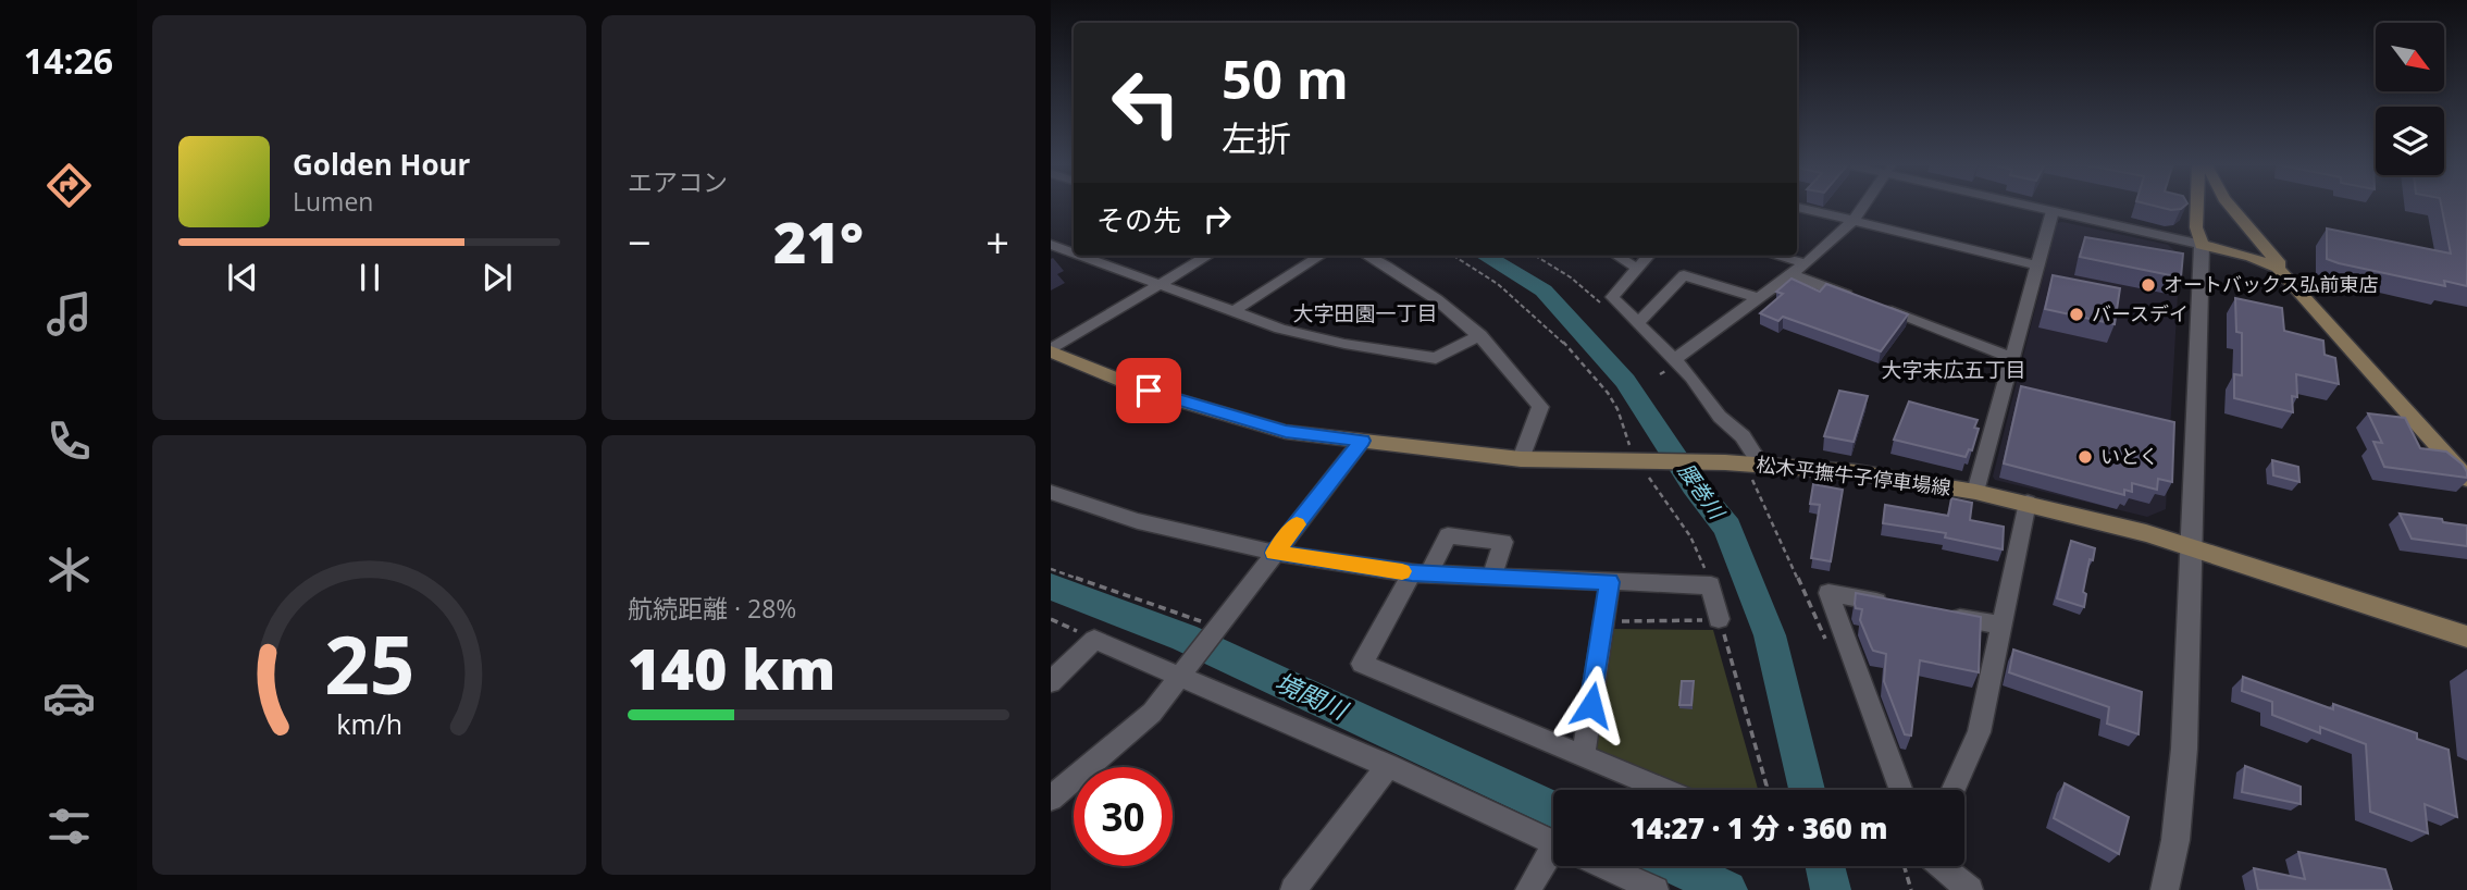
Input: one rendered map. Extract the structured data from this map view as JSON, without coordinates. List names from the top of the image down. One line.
{"streets":{"main road":["松木平撫牛子停車場線"]},"districts":["大字田園一丁目","大字末広五丁目"],"water":["腰巻川","境関川"],"places":["オートバックス弘前東店","バースデイ","いとく"],"north":"bottom right","page":{"tabs":"14:26","tile":["エアコン",["航続距離 · 28%","140 km"]],"turn":["50 m","左折"],"song":["Golden Hour","Lumen"],"then":"その先","heat":["−","21°","+"],"limit":"30","trip":"14:27 · 1 分 · 360 m","gauge":["25","km/h"]}}
